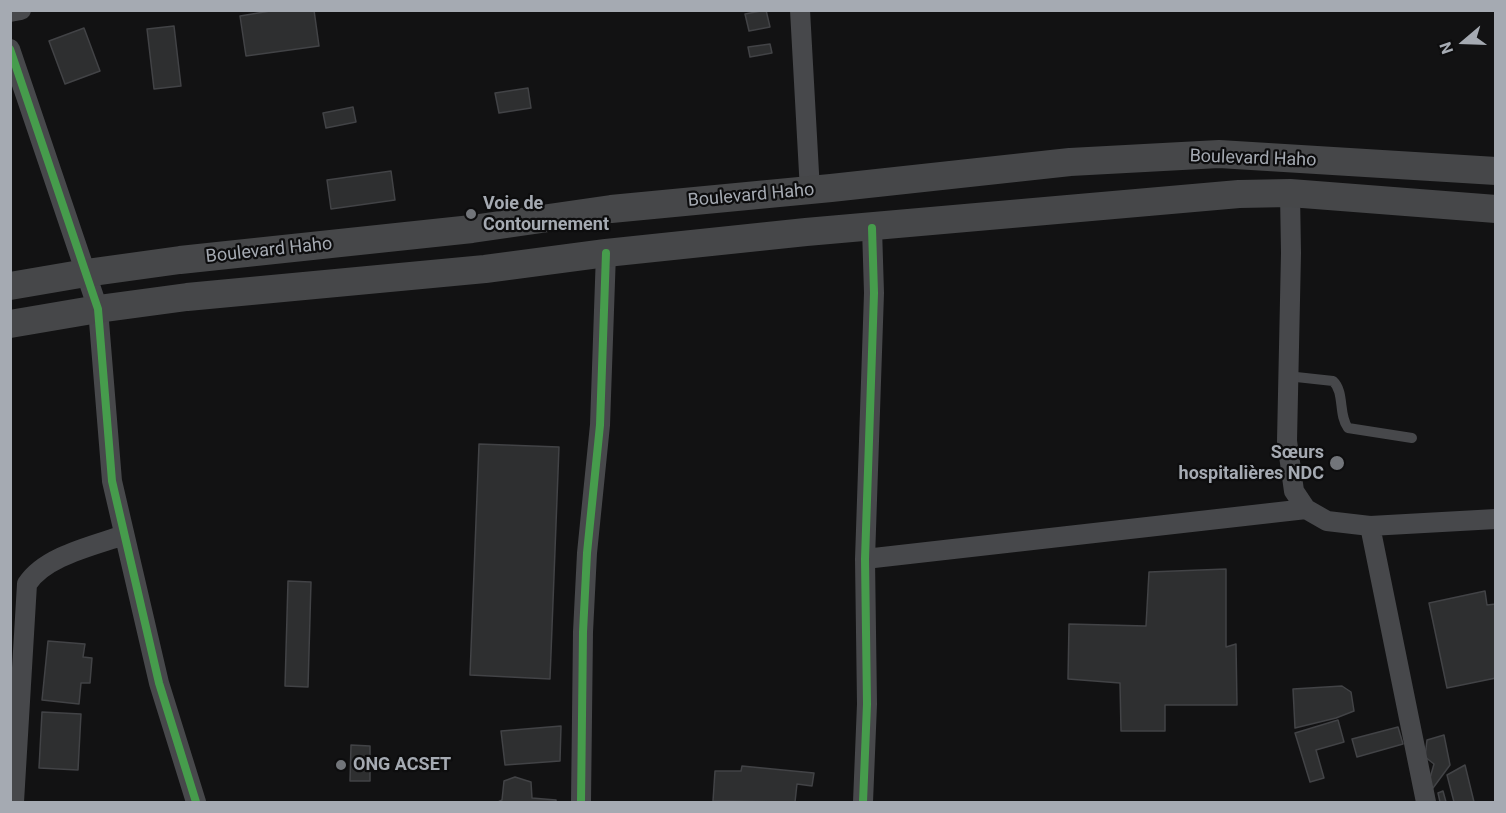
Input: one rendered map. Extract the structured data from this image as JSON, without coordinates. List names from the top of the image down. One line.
{"streets":{"main road":["Boulevard Haho"]},"places":["Voie de Contournement","Sœurs hospitalières NDC","ONG ACSET"],"north":"left"}
